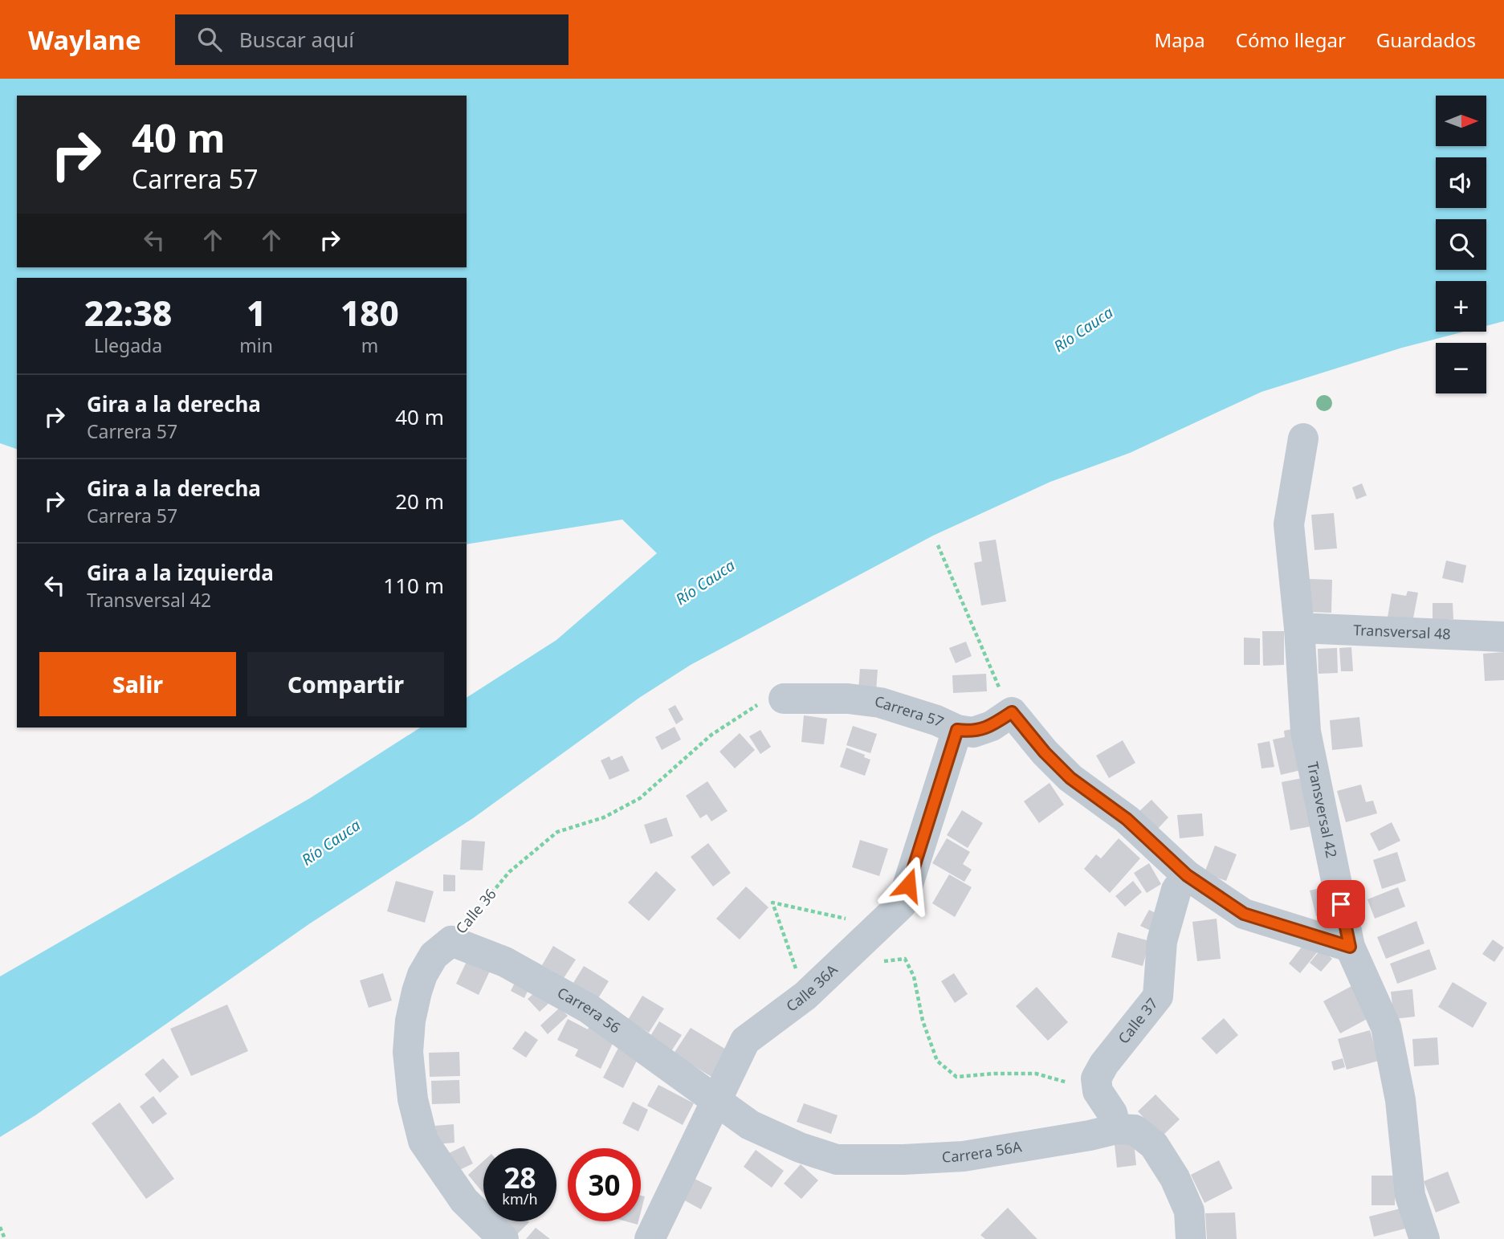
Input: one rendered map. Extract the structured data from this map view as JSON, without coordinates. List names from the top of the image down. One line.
{"streets":{"street":["Transversal 48","Carrera 57","Transversal 42","Calle 36","Calle 36A","Carrera 56","Calle 37","Carrera 56A"]},"crossings":[["Transversal 48","Transversal 42"],["Carrera 57","Calle 36"],["Carrera 57","Calle 36A"],["Calle 36","Carrera 56"],["Calle 36A","Carrera 56"],["Calle 36A","Carrera 56A"],["Carrera 56","Carrera 56A"],["Calle 37","Carrera 56A"]],"water":["Río Cauca"],"north":"right","page":{"header":"Waylane","search":"Buscar aquí","nav":["Mapa","Cómo llegar","Guardados"],"map_buttons":["+","−"],"turn":["40 m","Carrera 57"],"eta":["22:38","Llegada","1","min","180","m"],"list":[{"name":"Gira a la derecha","note":"Carrera 57","value":"40 m"},{"name":"Gira a la derecha","note":"Carrera 57","value":"20 m"},{"name":"Gira a la izquierda","note":"Transversal 42","value":"110 m"}],"buttons":["Salir","Compartir"],"speed":"28 km/h","limit":"30"}}
